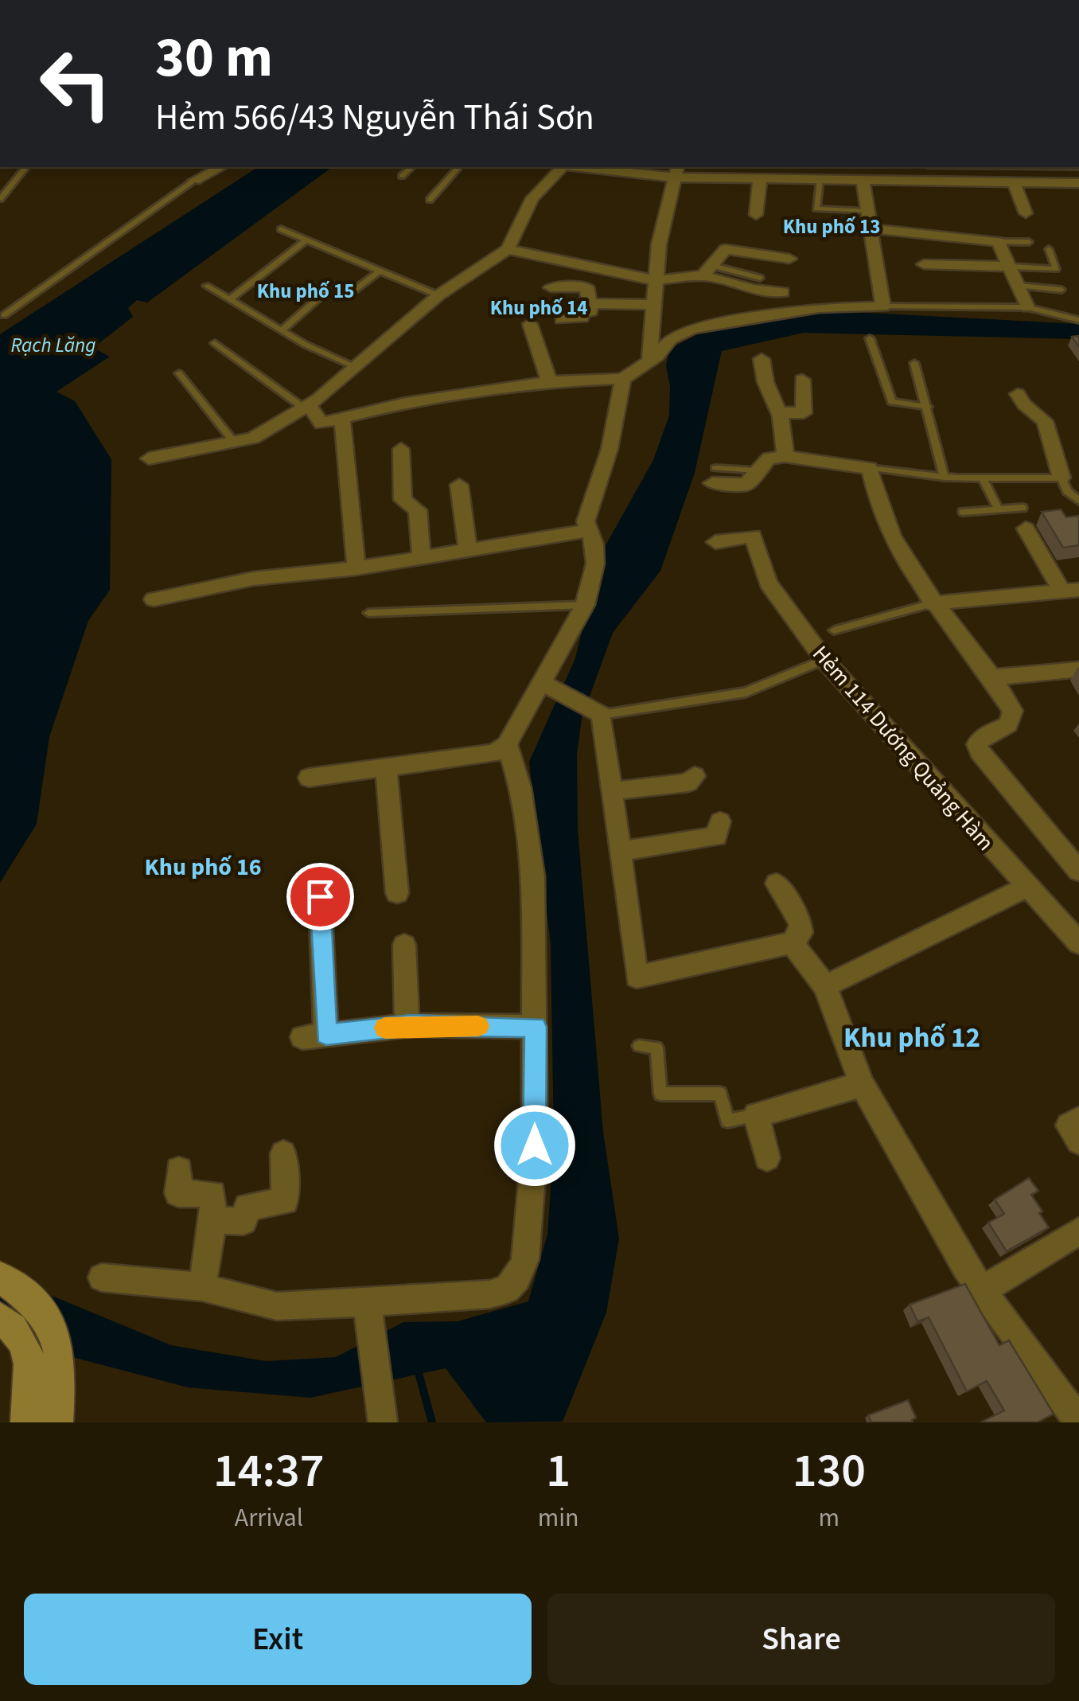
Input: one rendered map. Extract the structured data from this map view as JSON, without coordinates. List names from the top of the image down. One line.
{"streets":{"street":["Hẻm 114 Dương Quảng Hàm"]},"districts":["Khu phố 13","Khu phố 15","Khu phố 14","Khu phố 16","Khu phố 12"],"water":["Rạch Lăng"],"page":{"turn":["30 m","Hẻm 566/43 Nguyễn Thái Sơn"],"eta":["14:37","Arrival","1","min","130","m"],"buttons":["Exit","Share"]}}
